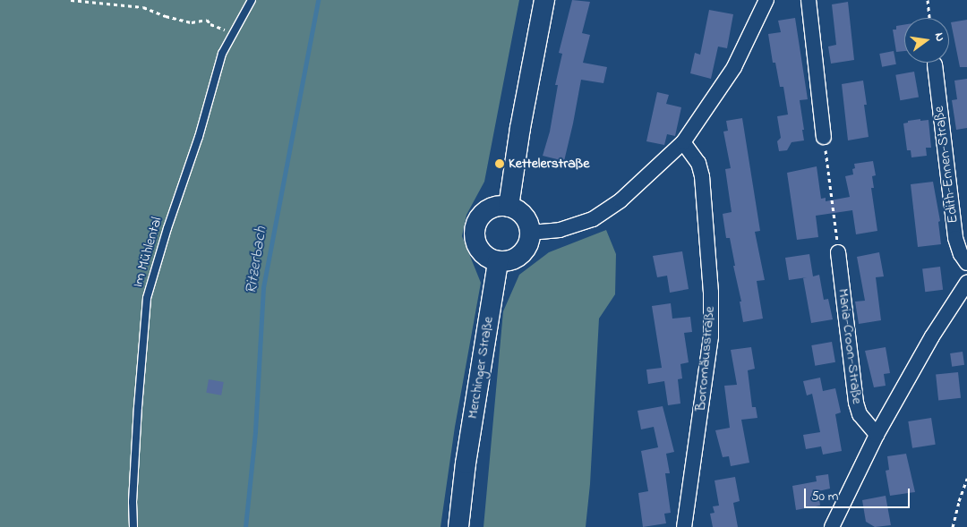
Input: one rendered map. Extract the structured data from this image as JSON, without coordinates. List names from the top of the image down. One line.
{"streets":{"street":["Edith-Ennen-Straße","Maria-Croon-Straße","Borromäusstraße","Merchinger Straße"],"lane":["Im Mühlental"]},"water":["Ritzerbach"],"places":["Kettelerstraße"],"scale_bar":"50 m","north":"right"}
